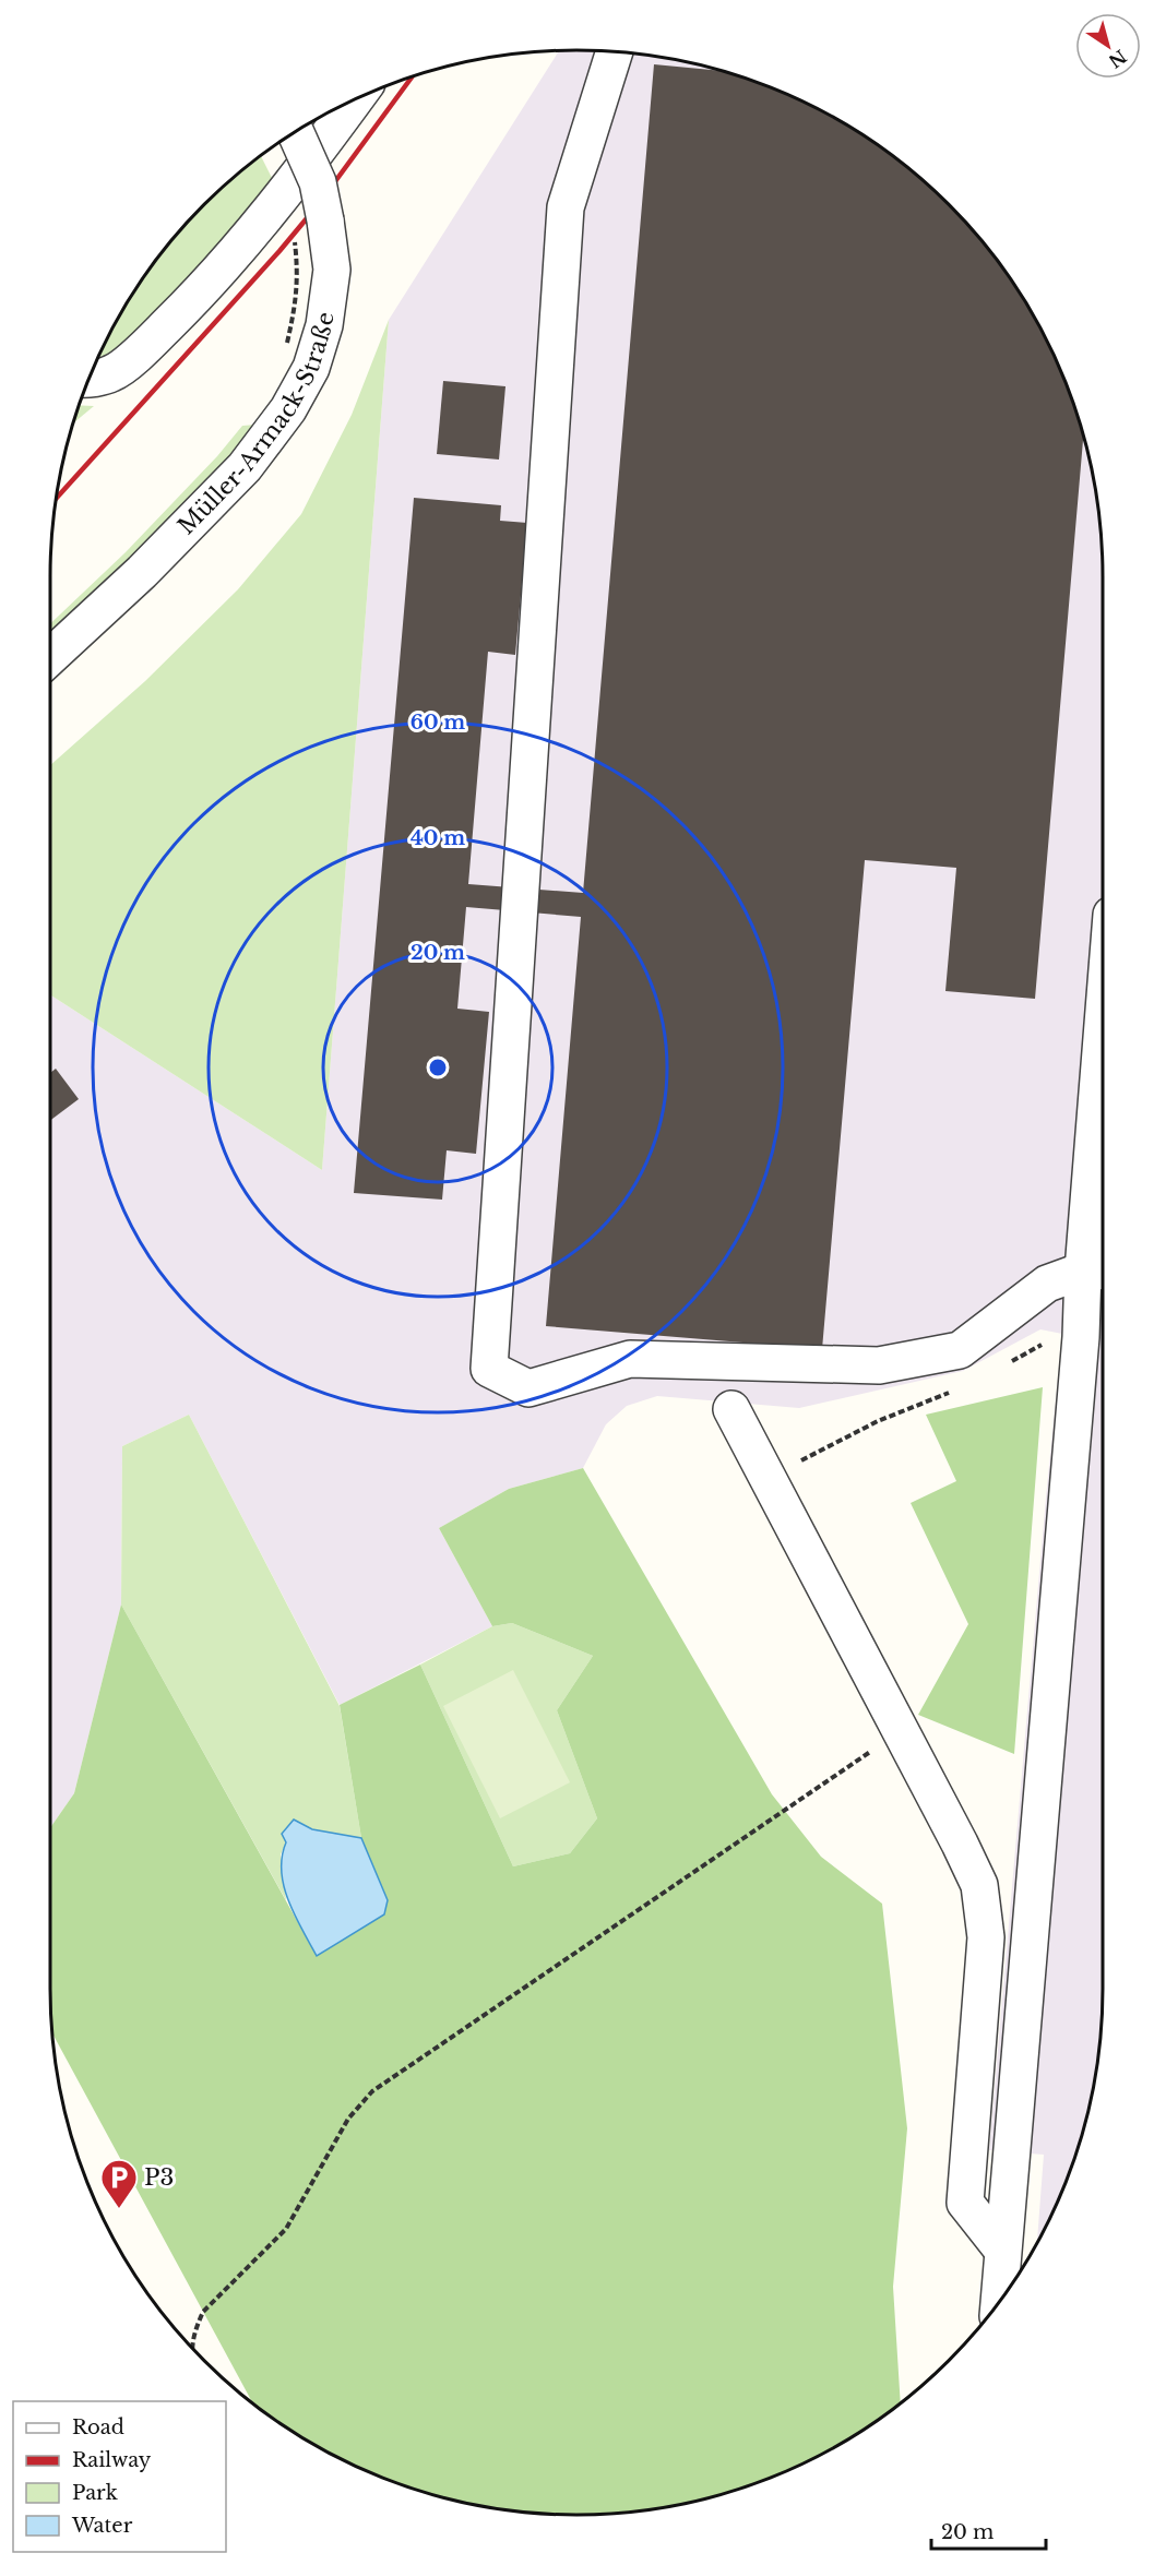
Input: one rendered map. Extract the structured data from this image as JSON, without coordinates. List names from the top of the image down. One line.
{"streets":{"street":["Müller-Armack-Straße"]},"places":{"parking":["P3"]},"legend":["Road","Railway","Park","Water"],"scale_bar":"20 m","north":"bottom right","rings":["60 m","40 m","20 m"]}
